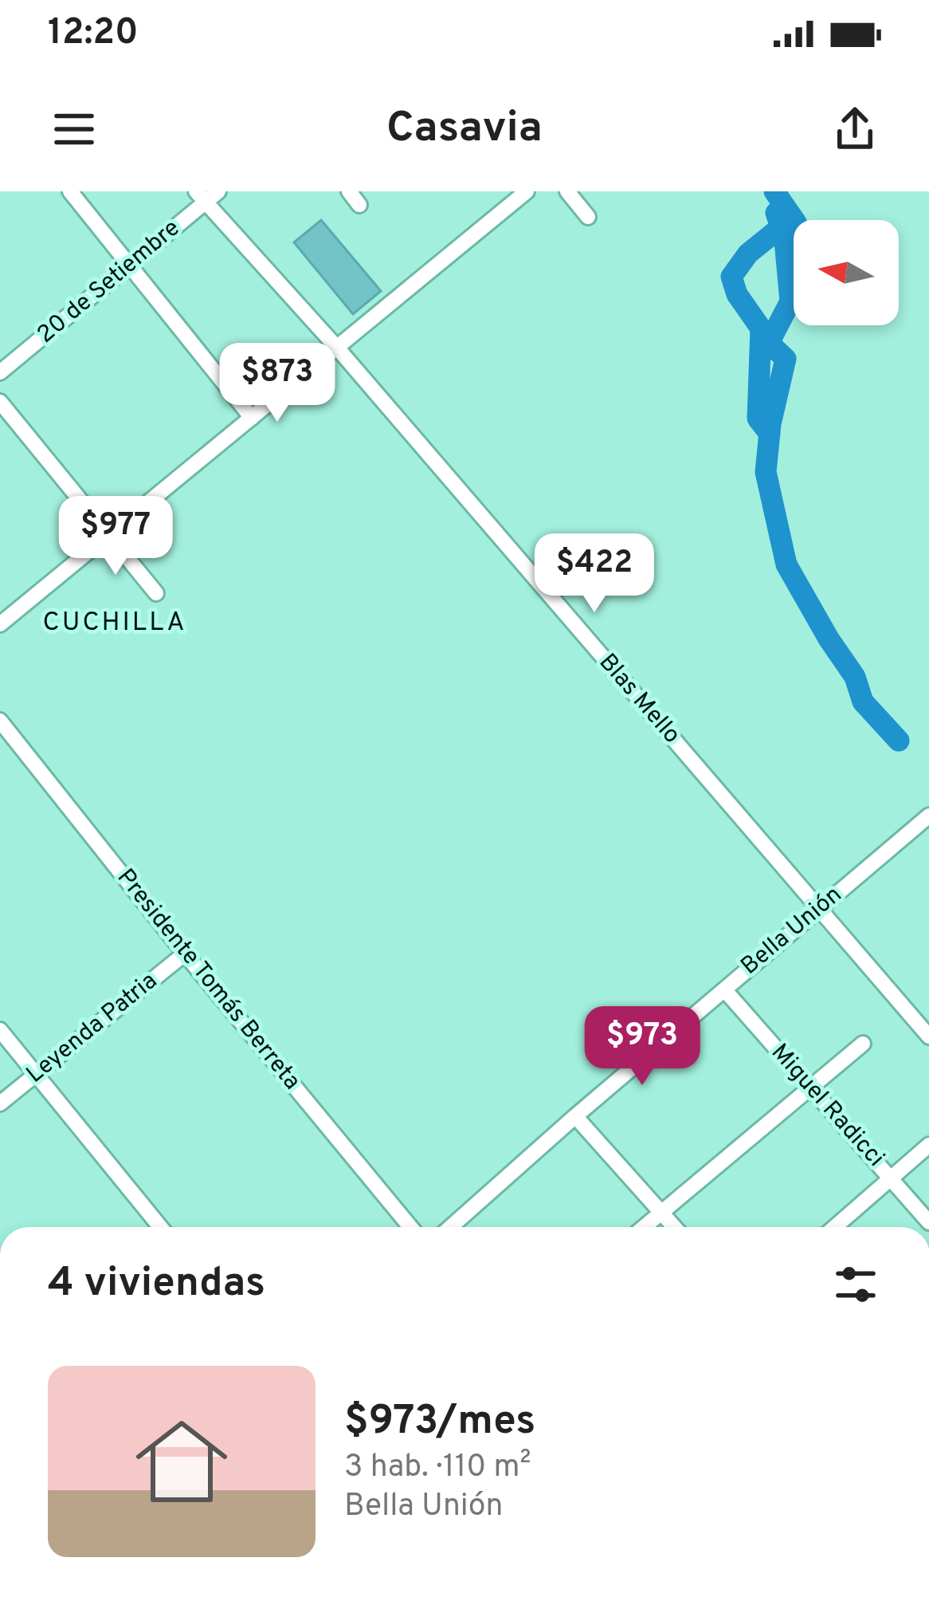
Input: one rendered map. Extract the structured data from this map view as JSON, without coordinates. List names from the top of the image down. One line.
{"streets":{"street":["20 de Setiembre","Blas Mello","Bella Unión","Presidente Tomás Berreta","Leyenda Patria","Miguel Radicci"]},"crossings":[["20 de Setiembre","Blas Mello"],["Blas Mello","Bella Unión"],["Bella Unión","Miguel Radicci"],["Presidente Tomás Berreta","Leyenda Patria"]],"districts":["CUCHILLA"],"north":"left","page":{"status":"12:20","header":"Casavia","price":["$873","$977","$422","$973"],"heading":"4 viviendas","list":[{"name":"$973/mes","note":"3 hab. · 110 m² · Bella Unión"}]}}
